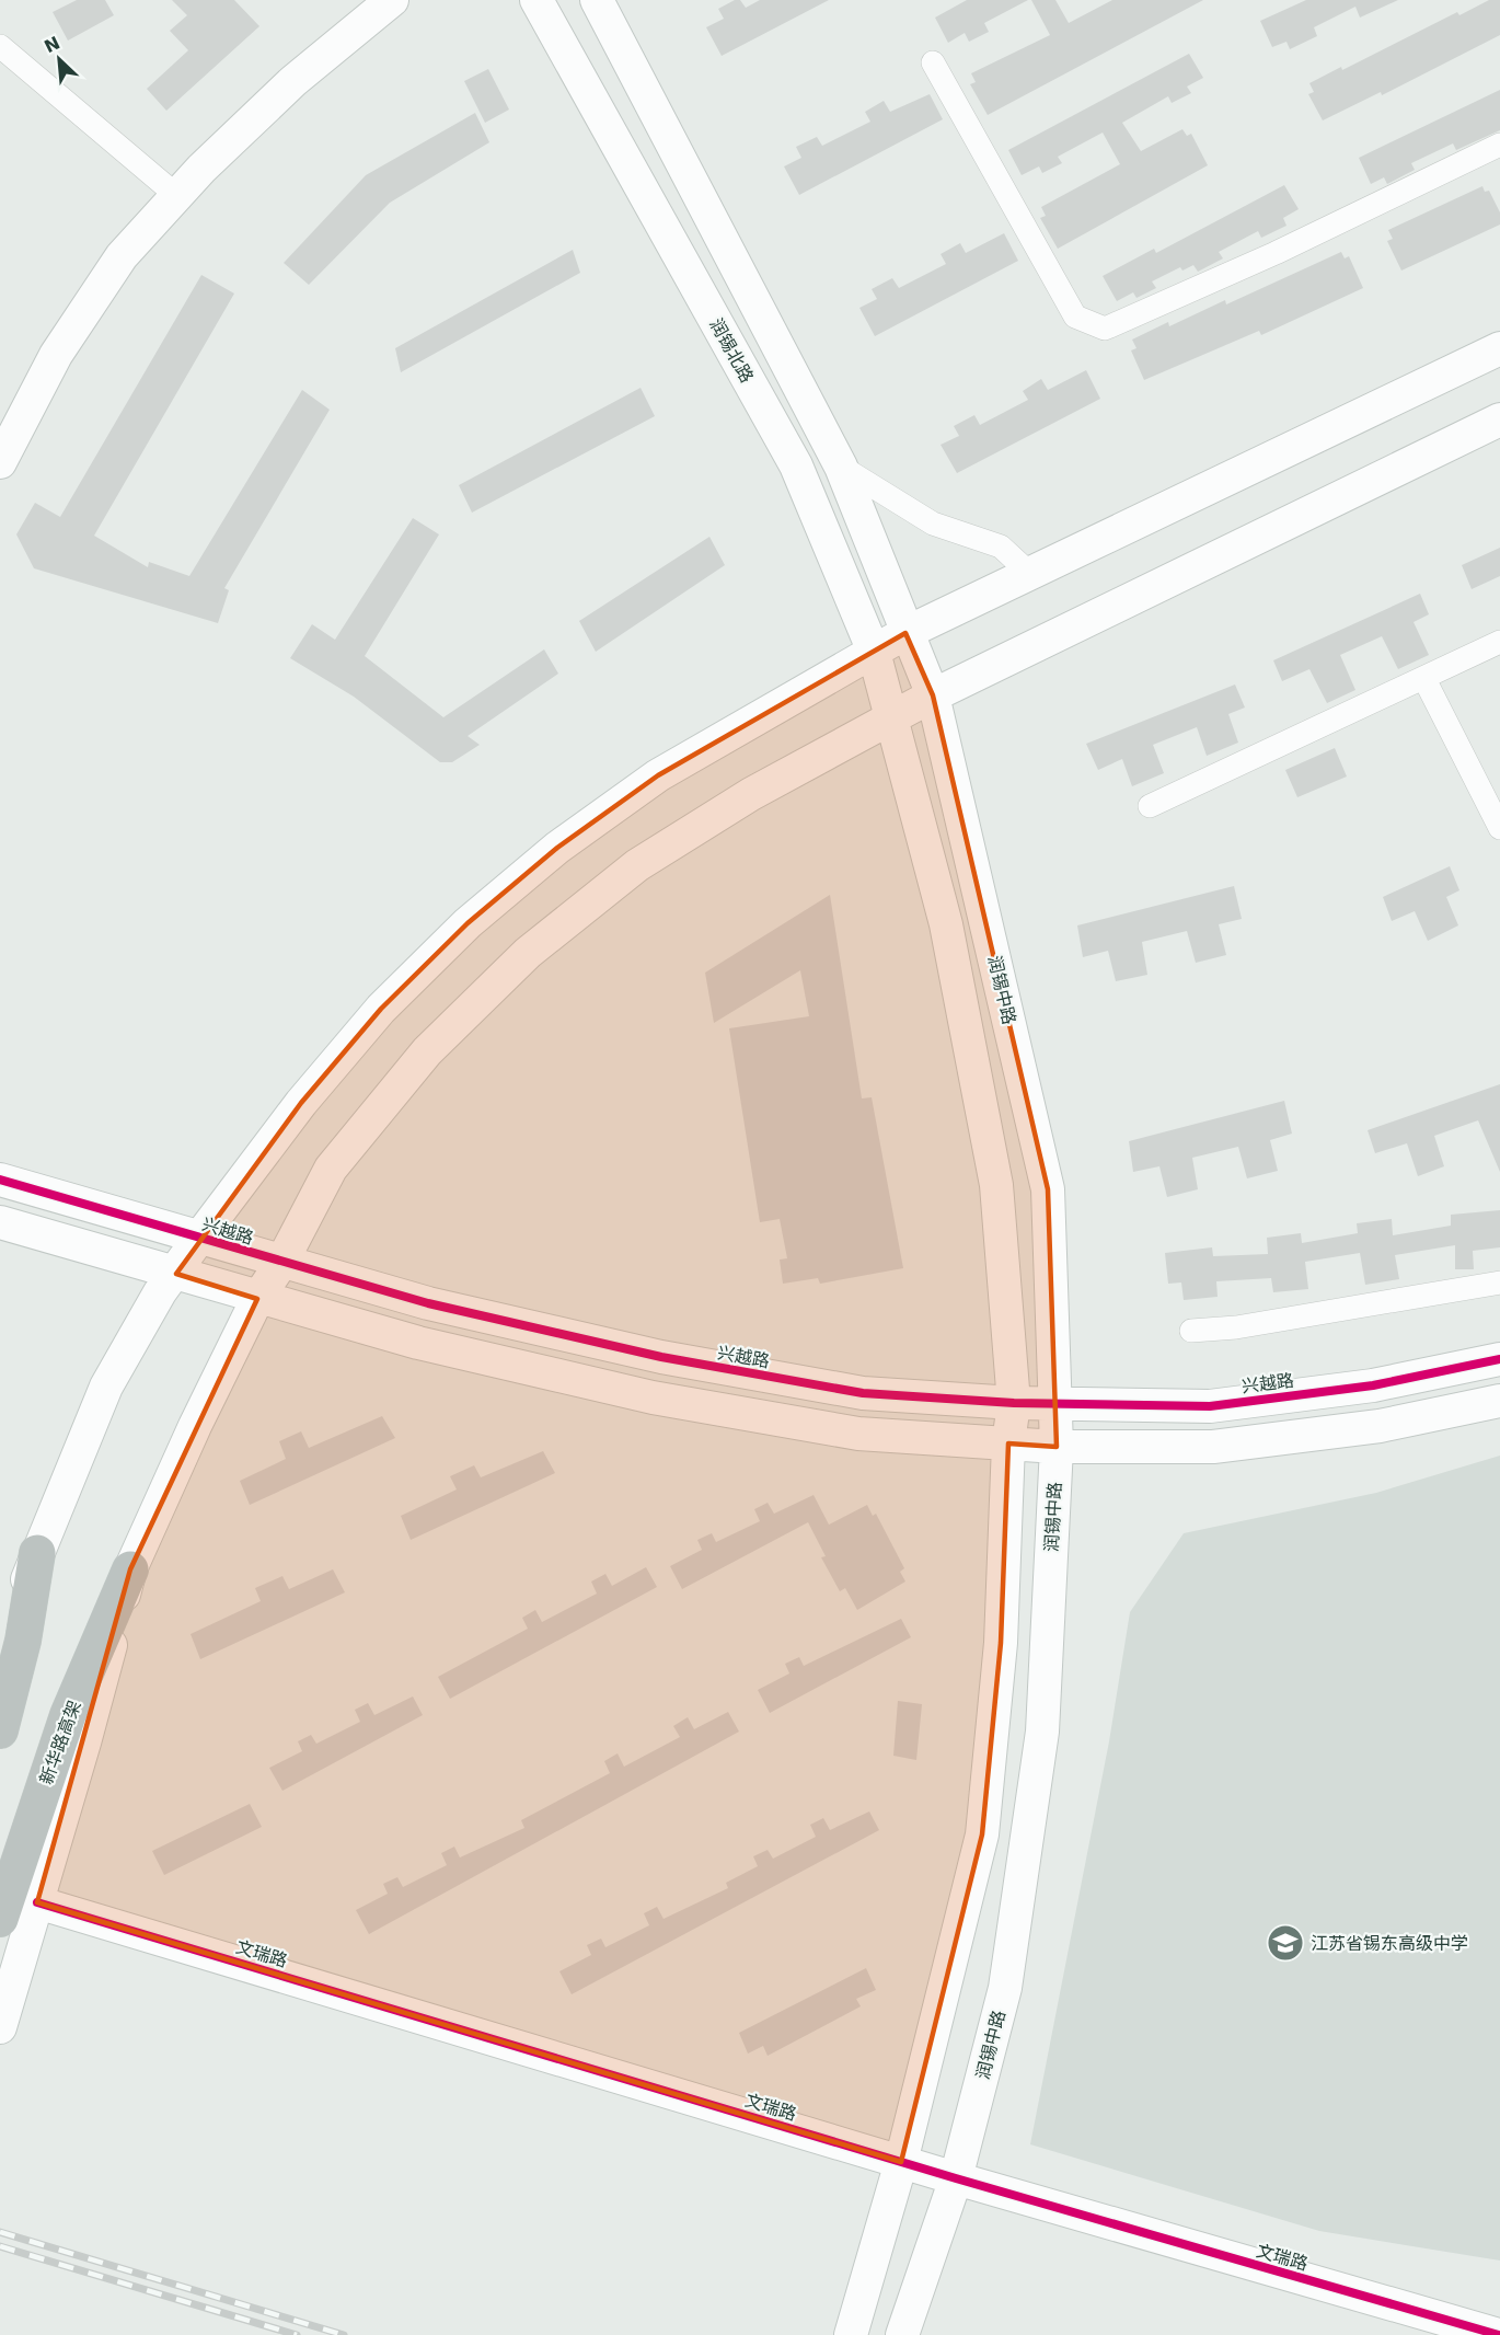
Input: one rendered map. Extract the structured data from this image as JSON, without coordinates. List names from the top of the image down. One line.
{"streets":{"highway":["新华路高架"],"main road":["润锡北路","润锡中路","兴越路","文瑞路"]},"crossings":[["润锡中路","兴越路"],["润锡中路","文瑞路"]],"places":{"school or university":["江苏省锡东高级中学"]},"north":"top left"}
